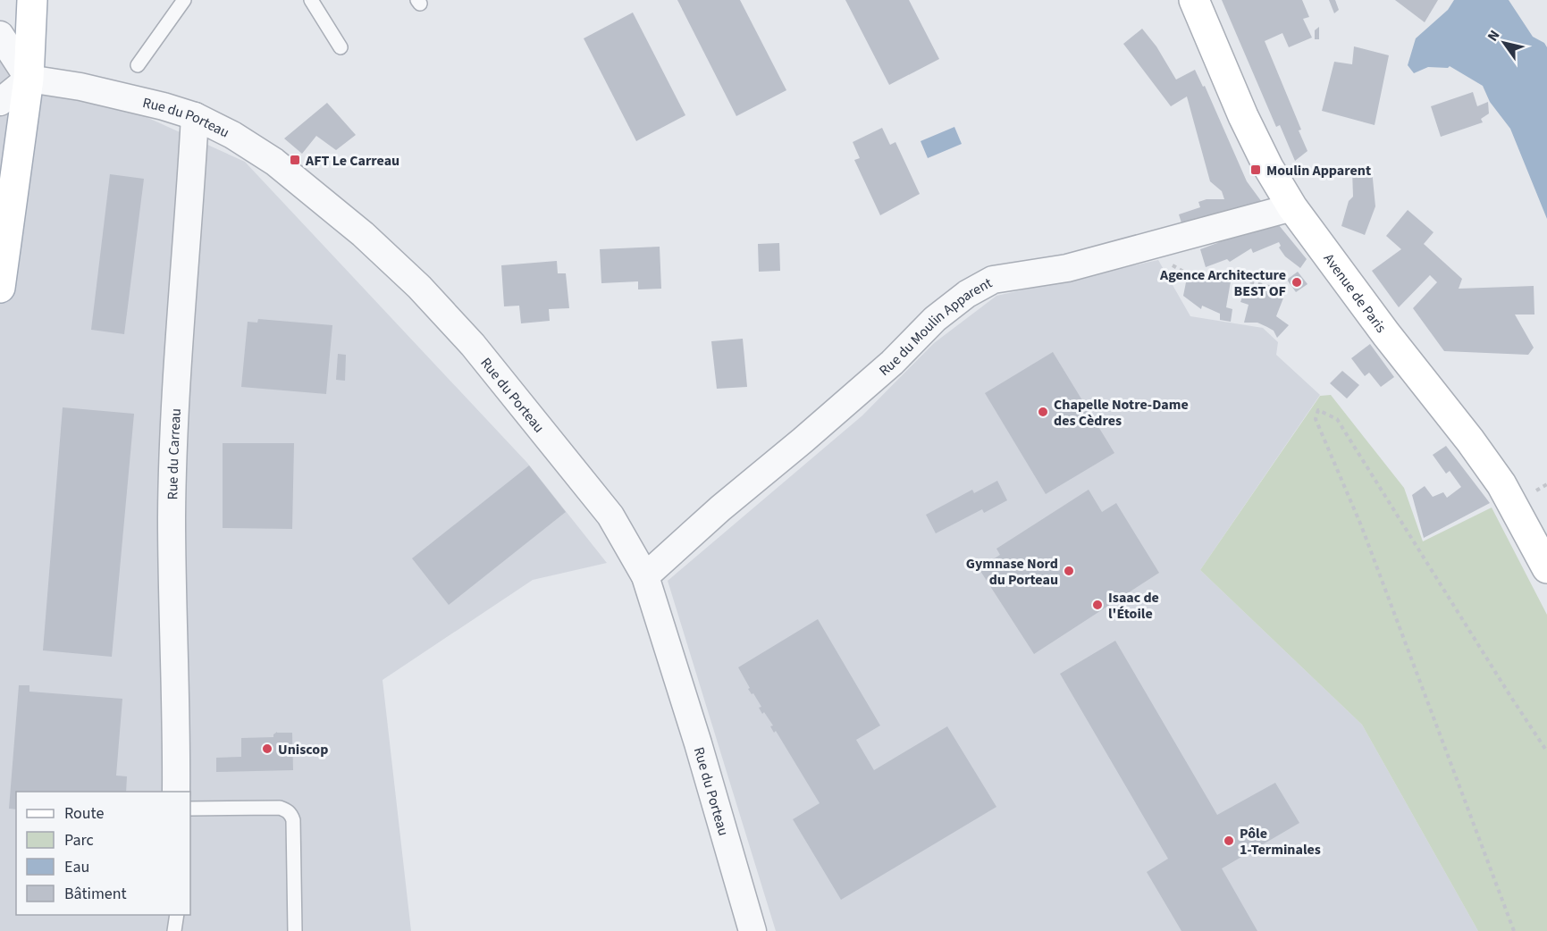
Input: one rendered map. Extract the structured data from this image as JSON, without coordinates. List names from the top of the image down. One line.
{"streets":{"main road":["Avenue de Paris"],"street":["Rue du Porteau","Rue du Moulin Apparent","Rue du Carreau"]},"crossings":[["Rue du Porteau","Rue du Moulin Apparent"],["Rue du Porteau","Rue du Carreau"],["Avenue de Paris","Rue du Moulin Apparent"]],"places":{"transit":["AFT Le Carreau","Moulin Apparent"],"other":["Agence Architecture BEST OF","Chapelle Notre-Dame des Cèdres","Gymnase Nord du Porteau","Isaac de l'Étoile","Uniscop","Pôle 1-Terminales"]},"legend":["Route","Parc","Eau","Bâtiment"],"north":"top left"}
